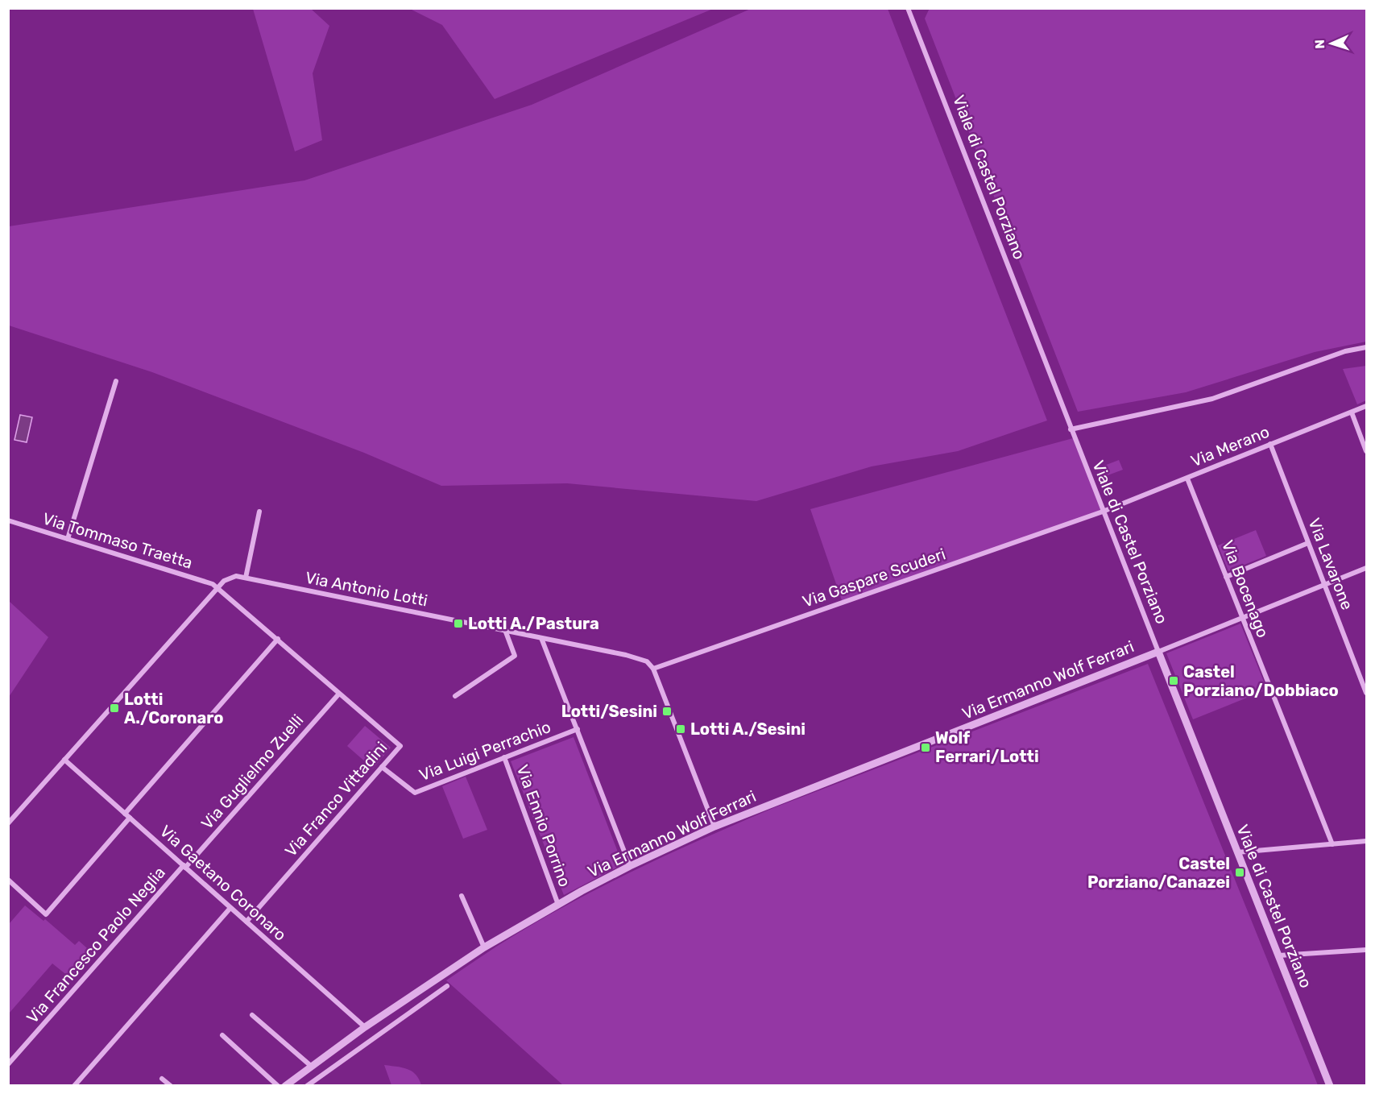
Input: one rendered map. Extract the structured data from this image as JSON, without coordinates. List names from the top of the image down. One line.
{"streets":{"street":["Viale di Castel Porziano","Via Merano","Via Tommaso Traetta","Via Lavarone","Via Gaspare Scuderi","Via Antonio Lotti","Via Bocenago","Via Ermanno Wolf Ferrari","Via Luigi Perrachio","Via Guglielmo Zuelli","Via Franco Vittadini","Via Ennio Porrino","Via Gaetano Coronaro","Via Francesco Paolo Neglia"]},"crossings":[["Viale di Castel Porziano","Via Merano"],["Viale di Castel Porziano","Via Gaspare Scuderi"],["Viale di Castel Porziano","Via Ermanno Wolf Ferrari"],["Via Merano","Via Lavarone"],["Via Merano","Via Gaspare Scuderi"],["Via Merano","Via Bocenago"],["Via Tommaso Traetta","Via Antonio Lotti"],["Via Tommaso Traetta","Via Franco Vittadini"],["Via Gaspare Scuderi","Via Antonio Lotti"],["Via Antonio Lotti","Via Franco Vittadini"],["Via Antonio Lotti","Via Gaetano Coronaro"],["Via Ermanno Wolf Ferrari","Via Ennio Porrino"],["Via Ermanno Wolf Ferrari","Via Gaetano Coronaro"],["Via Luigi Perrachio","Via Franco Vittadini"],["Via Luigi Perrachio","Via Ennio Porrino"],["Via Guglielmo Zuelli","Via Franco Vittadini"],["Via Guglielmo Zuelli","Via Gaetano Coronaro"],["Via Guglielmo Zuelli","Via Francesco Paolo Neglia"],["Via Franco Vittadini","Via Gaetano Coronaro"],["Via Gaetano Coronaro","Via Francesco Paolo Neglia"]],"places":{"transit":["Lotti A./Pastura","Castel Porziano/Dobbiaco","Lotti A./Coronaro","Lotti/Sesini","Lotti A./Sesini","Wolf Ferrari/Lotti","Castel Porziano/Canazei"]},"north":"left"}
